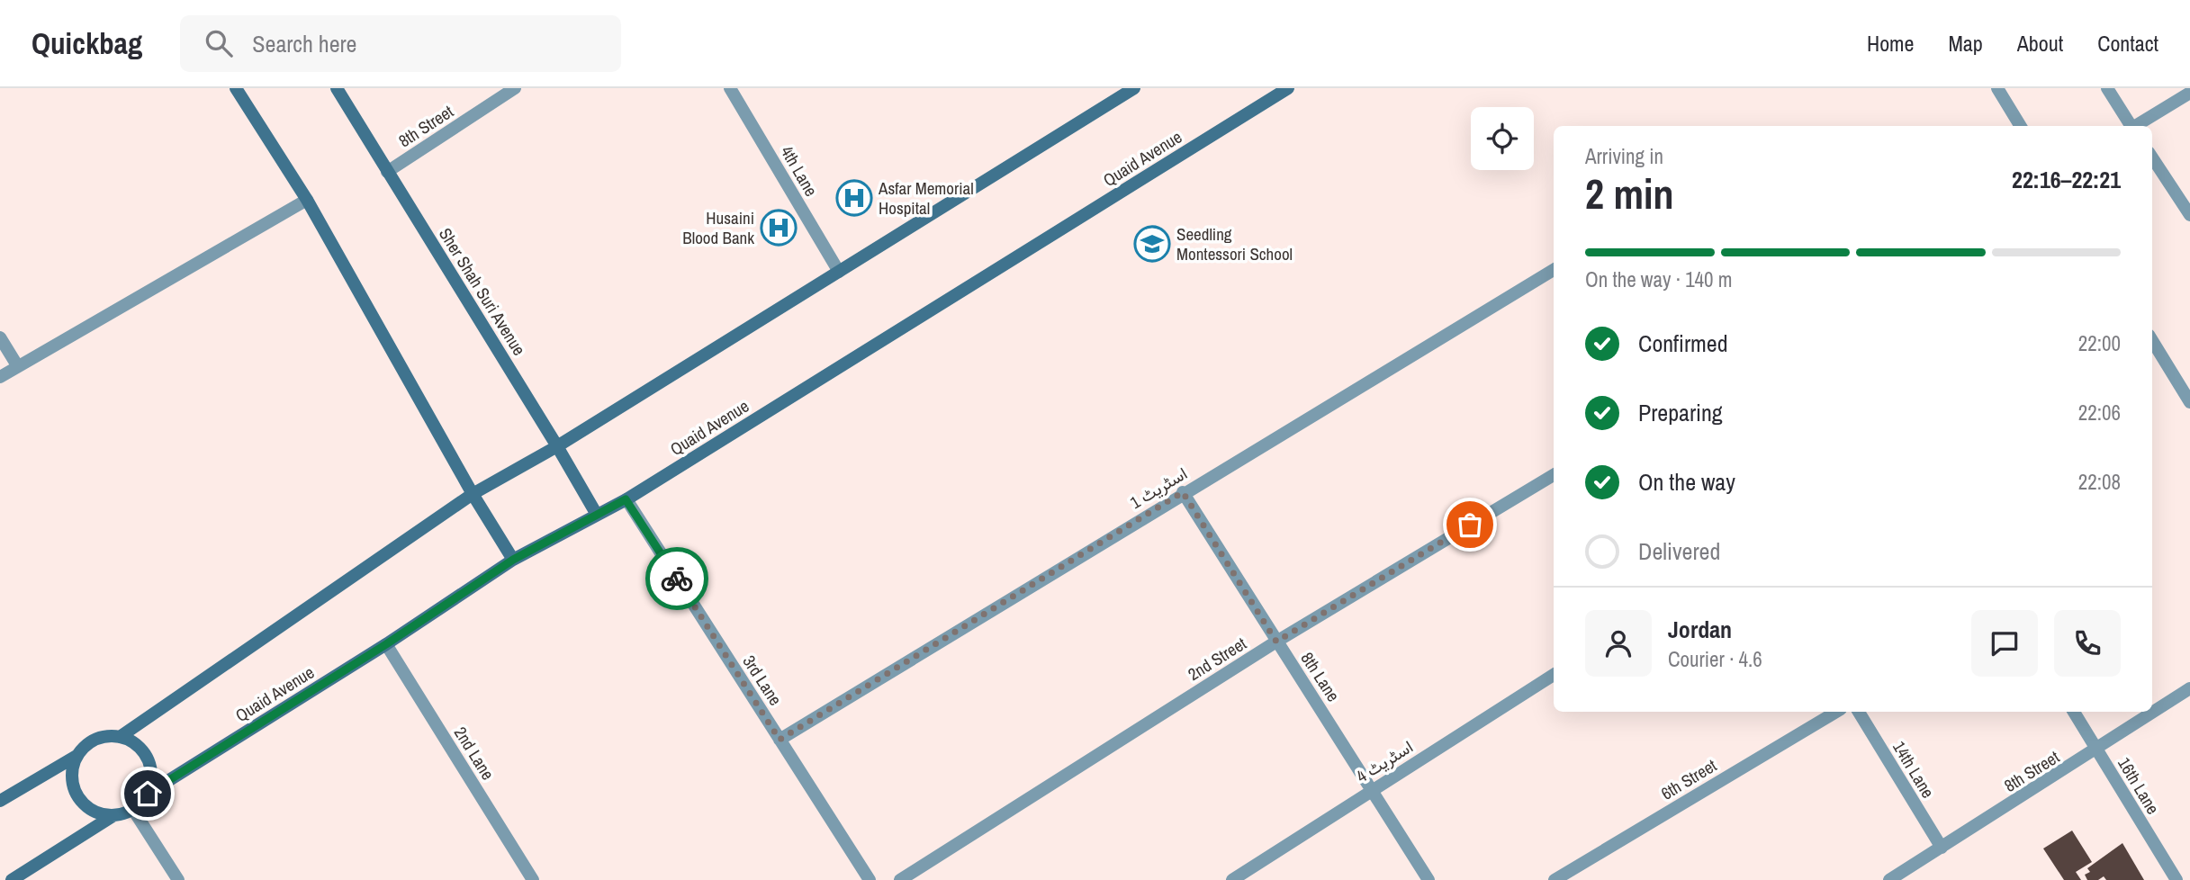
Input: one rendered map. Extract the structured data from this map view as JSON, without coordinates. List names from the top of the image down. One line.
{"streets":{"main road":["Quaid Avenue","Sher Shah Suri Avenue"],"street":["8th Street","4th Lane","اسٹریٹ 1","2nd Street","8th Lane","3rd Lane","2nd Lane","اسٹریٹ 4","14th Lane","6th Street","16th Lane"]},"crossings":[["8th Street","Sher Shah Suri Avenue"],["8th Street","14th Lane"],["8th Street","16th Lane"],["Quaid Avenue","Sher Shah Suri Avenue"],["Quaid Avenue","3rd Lane"],["Quaid Avenue","2nd Lane"],["اسٹریٹ 1","8th Lane"],["اسٹریٹ 1","3rd Lane"],["2nd Street","8th Lane"],["8th Lane","اسٹریٹ 4"]],"places":{"hospital":["Asfar Memorial Hospital","Husaini Blood Bank"],"school or university":["Seedling Montessori School"]},"page":{"header":"Quickbag","search":"Search here","nav":["Home","Map","About","Contact"],"heading":["2 min","Arriving in","22:16–22:21"],"panel":["Jordan","Courier · 4.6"],"bar":"On the way · 140 m","list":[["Confirmed","22:00"],["Preparing","22:06"],["On the way","22:08"],"Delivered"]}}
